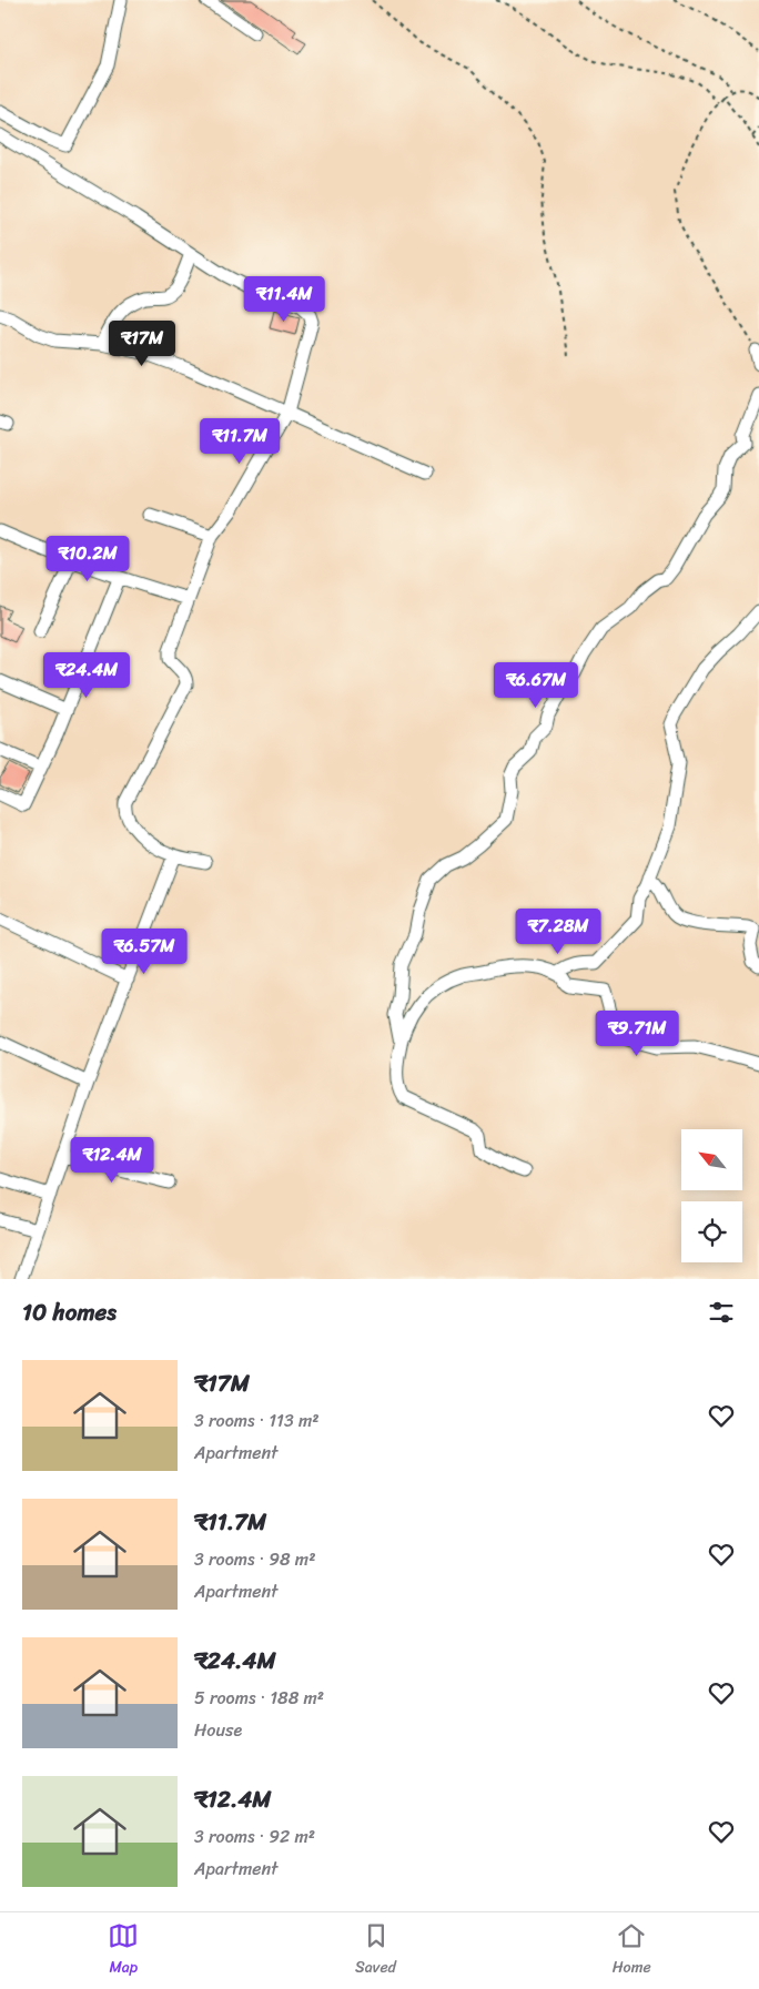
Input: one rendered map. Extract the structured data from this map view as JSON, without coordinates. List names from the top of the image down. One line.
{"north":"top left","page":{"price":["₹11.4M","₹17M","₹11.7M","₹10.2M","₹24.4M","₹6.67M","₹7.28M","₹6.57M","₹9.71M","₹12.4M"],"heading":"10 homes","list":[{"name":"₹17M","note":"3 rooms · 113 m² · Apartment"},{"name":"₹11.7M","note":"3 rooms · 98 m² · Apartment"},{"name":"₹24.4M","note":"5 rooms · 188 m² · House"},{"name":"₹12.4M","note":"3 rooms · 92 m² · Apartment"}],"tabs":["Map","Saved","Home"]}}
